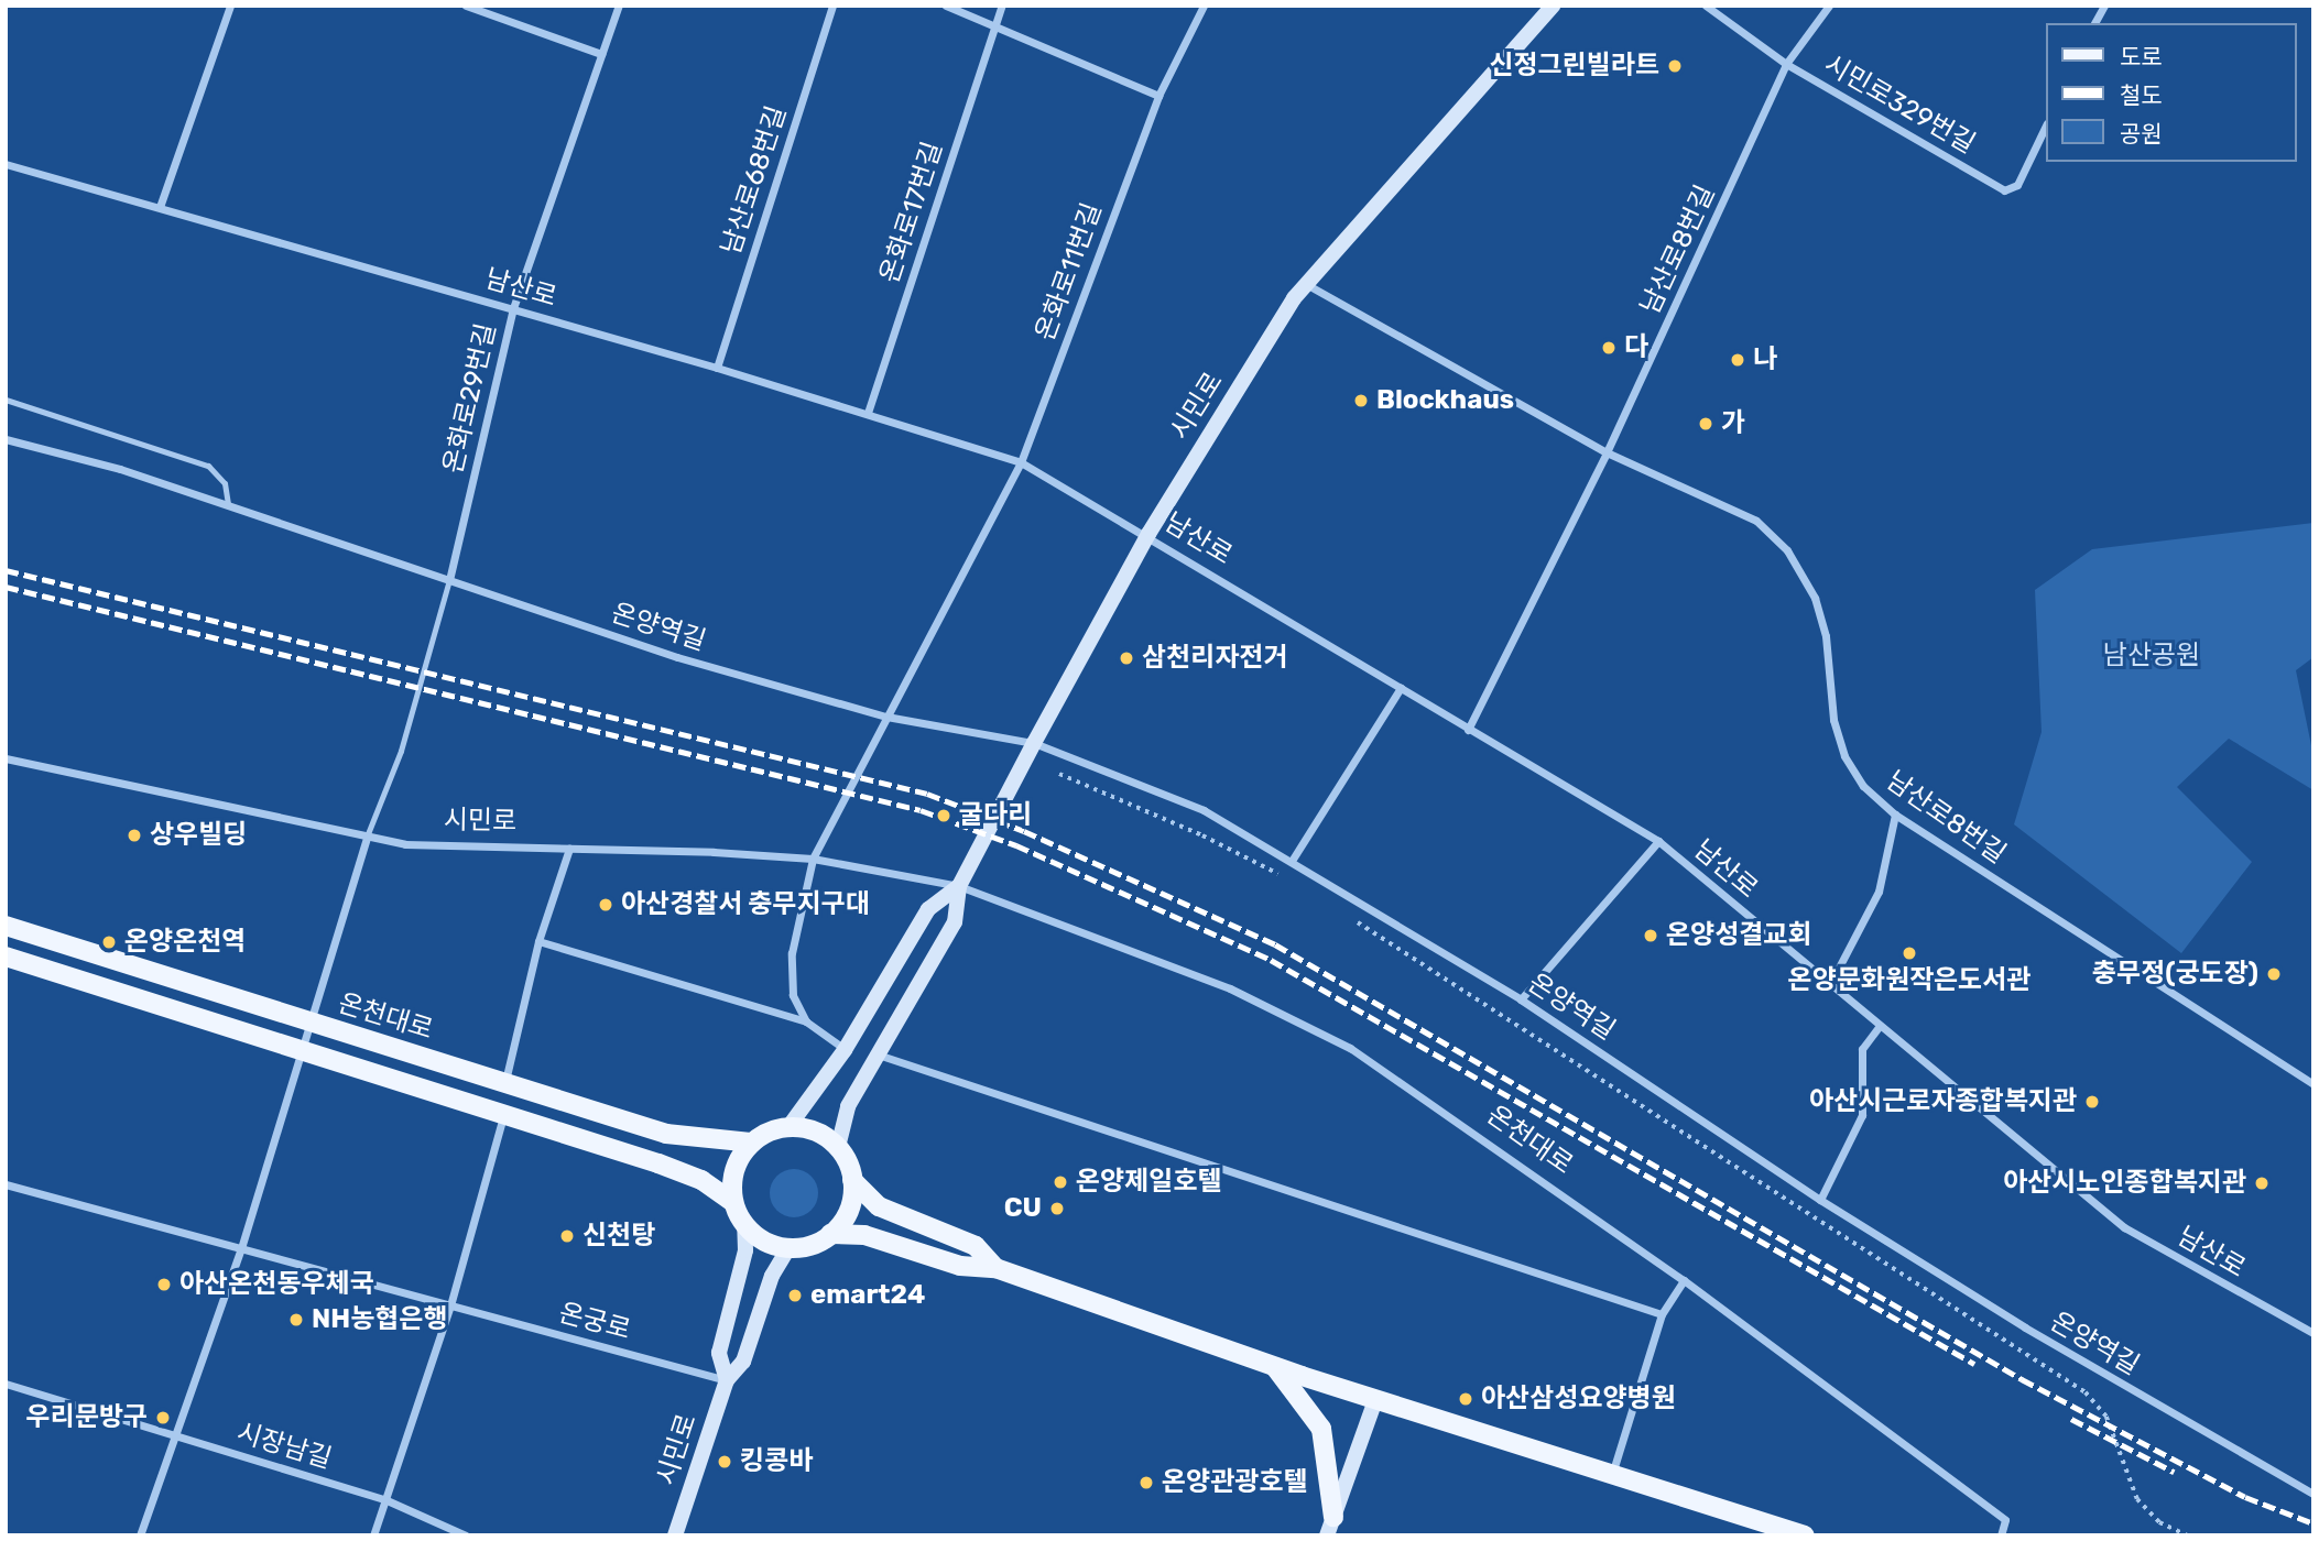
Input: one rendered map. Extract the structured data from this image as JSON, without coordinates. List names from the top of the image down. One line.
{"streets":{"main road":["시민로","온천대로"],"street":["시민로329번길","남산로68번길","온화로17번길","남산로8번길","온화로11번길","남산로","온화로29번길","온양역길","온궁로","시장남길"]},"crossings":[["시민로329번길","남산로8번길"],["남산로68번길","남산로"],["온화로17번길","남산로"],["남산로8번길","시민로"],["온화로11번길","남산로"],["남산로","온화로29번길"],["남산로","시민로"],["온화로29번길","온양역길"],["시민로","온양역길"],["시민로","온천대로"],["시민로","온궁로"]],"parks":["남산공원"],"places":["신정그린빌라트","다","나","Blockhaus","가","삼천리자전거","굴다리","상우빌딩","아산경찰서 충무지구대","온양성결교회","온양온천역","온양문화원작은도서관","충무정(궁도장)","아산시근로자종합복지관","온양제일호텔","아산시노인종합복지관","CU","신천탕","아산온천동우체국","emart24","NH농협은행","아산삼성요양병원","우리문방구","킹콩바","온양관광호텔"],"legend":["도로","철도","공원"]}
